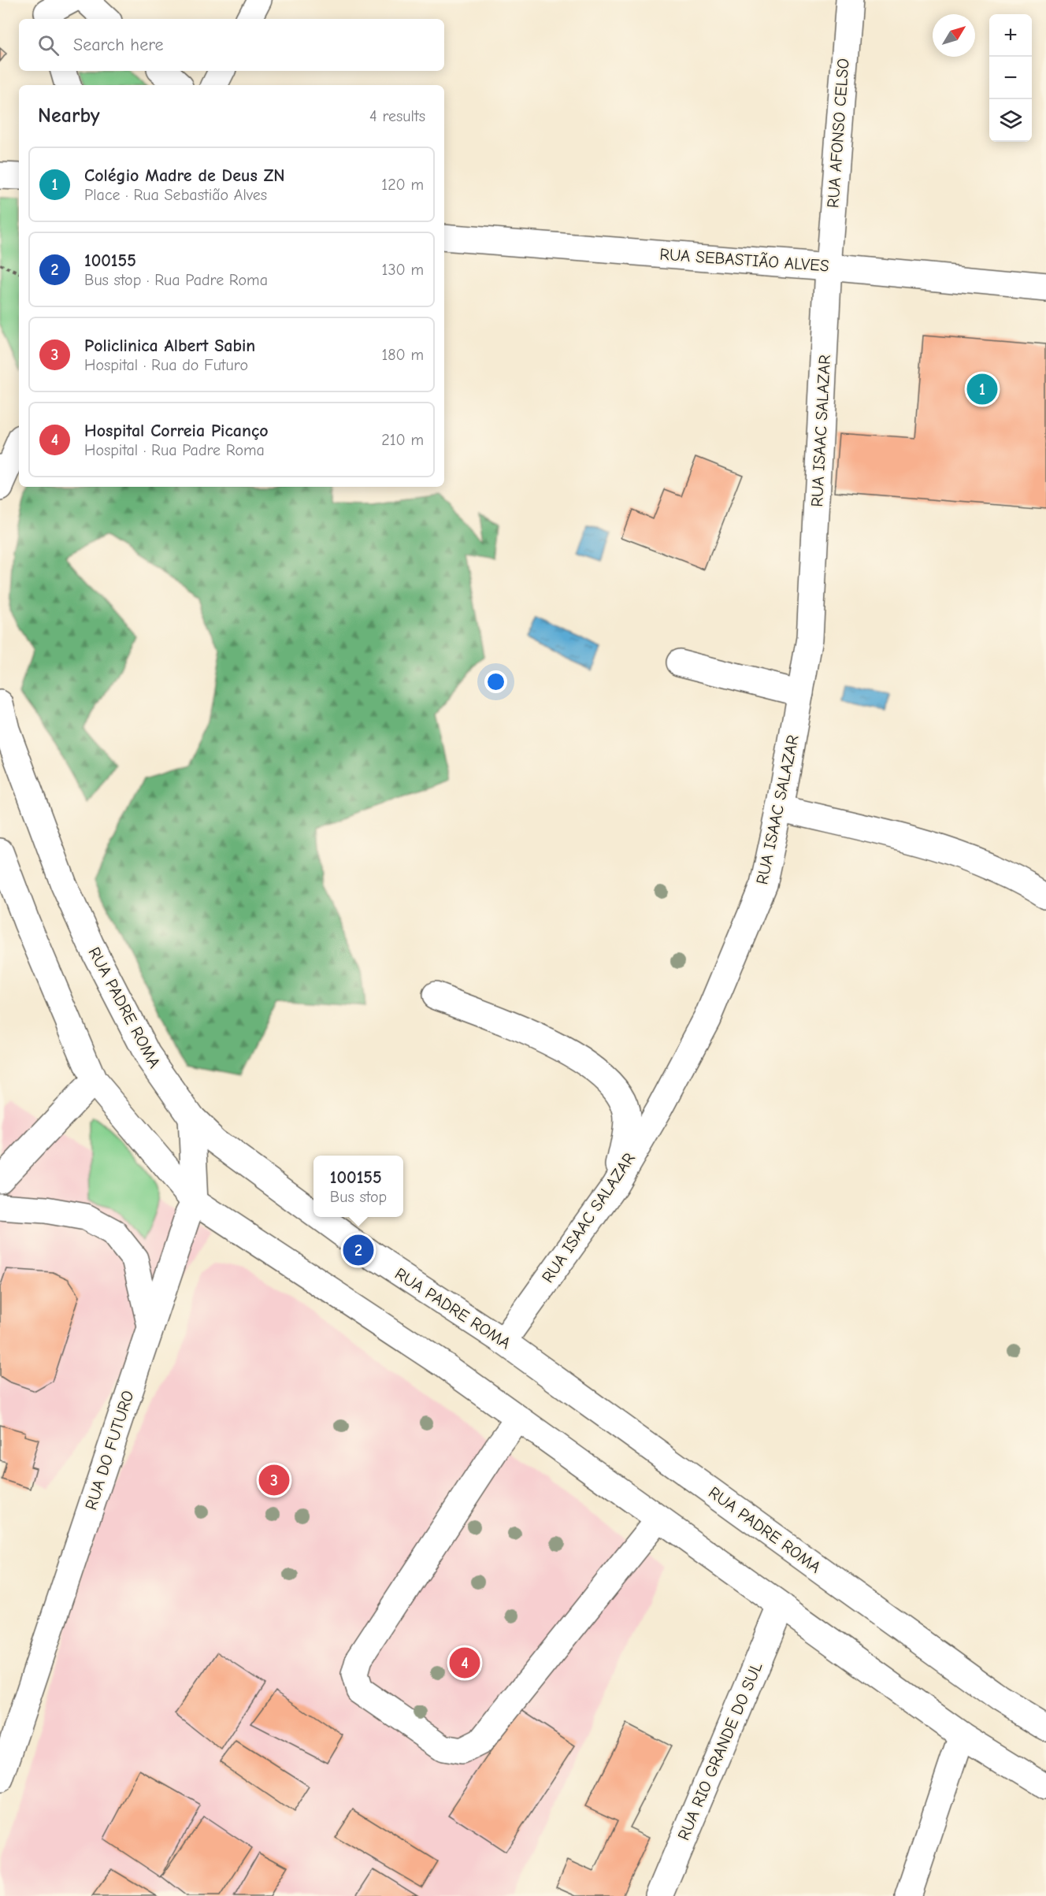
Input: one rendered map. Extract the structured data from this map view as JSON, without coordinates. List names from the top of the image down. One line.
{"streets":{"street":["RUA AFONSO CELSO","RUA SEBASTIÃO ALVES","RUA ISAAC SALAZAR","RUA PADRE ROMA","RUA DO FUTURO","RUA RIO GRANDE DO SUL"]},"crossings":[["RUA AFONSO CELSO","RUA SEBASTIÃO ALVES"],["RUA AFONSO CELSO","RUA ISAAC SALAZAR"],["RUA SEBASTIÃO ALVES","RUA ISAAC SALAZAR"],["RUA ISAAC SALAZAR","RUA PADRE ROMA"],["RUA PADRE ROMA","RUA DO FUTURO"]],"north":"top right","page":{"map_buttons":["+","−"],"search":"Search here","heading":["Nearby","4 results"],"list":[{"mark":"1","name":"Colégio Madre de Deus ZN","note":"Place · Rua Sebastião Alves","value":"120 m"},{"mark":"2","name":"100155","note":"Bus stop · Rua Padre Roma","value":"130 m"},{"mark":"3","name":"Policlinica Albert Sabin","note":"Hospital · Rua do Futuro","value":"180 m"},{"mark":"4","name":"Hospital Correia Picanço","note":"Hospital · Rua Padre Roma","value":"210 m"}],"pins":["1","2","3","4"],"popup":["100155","Bus stop"]}}
